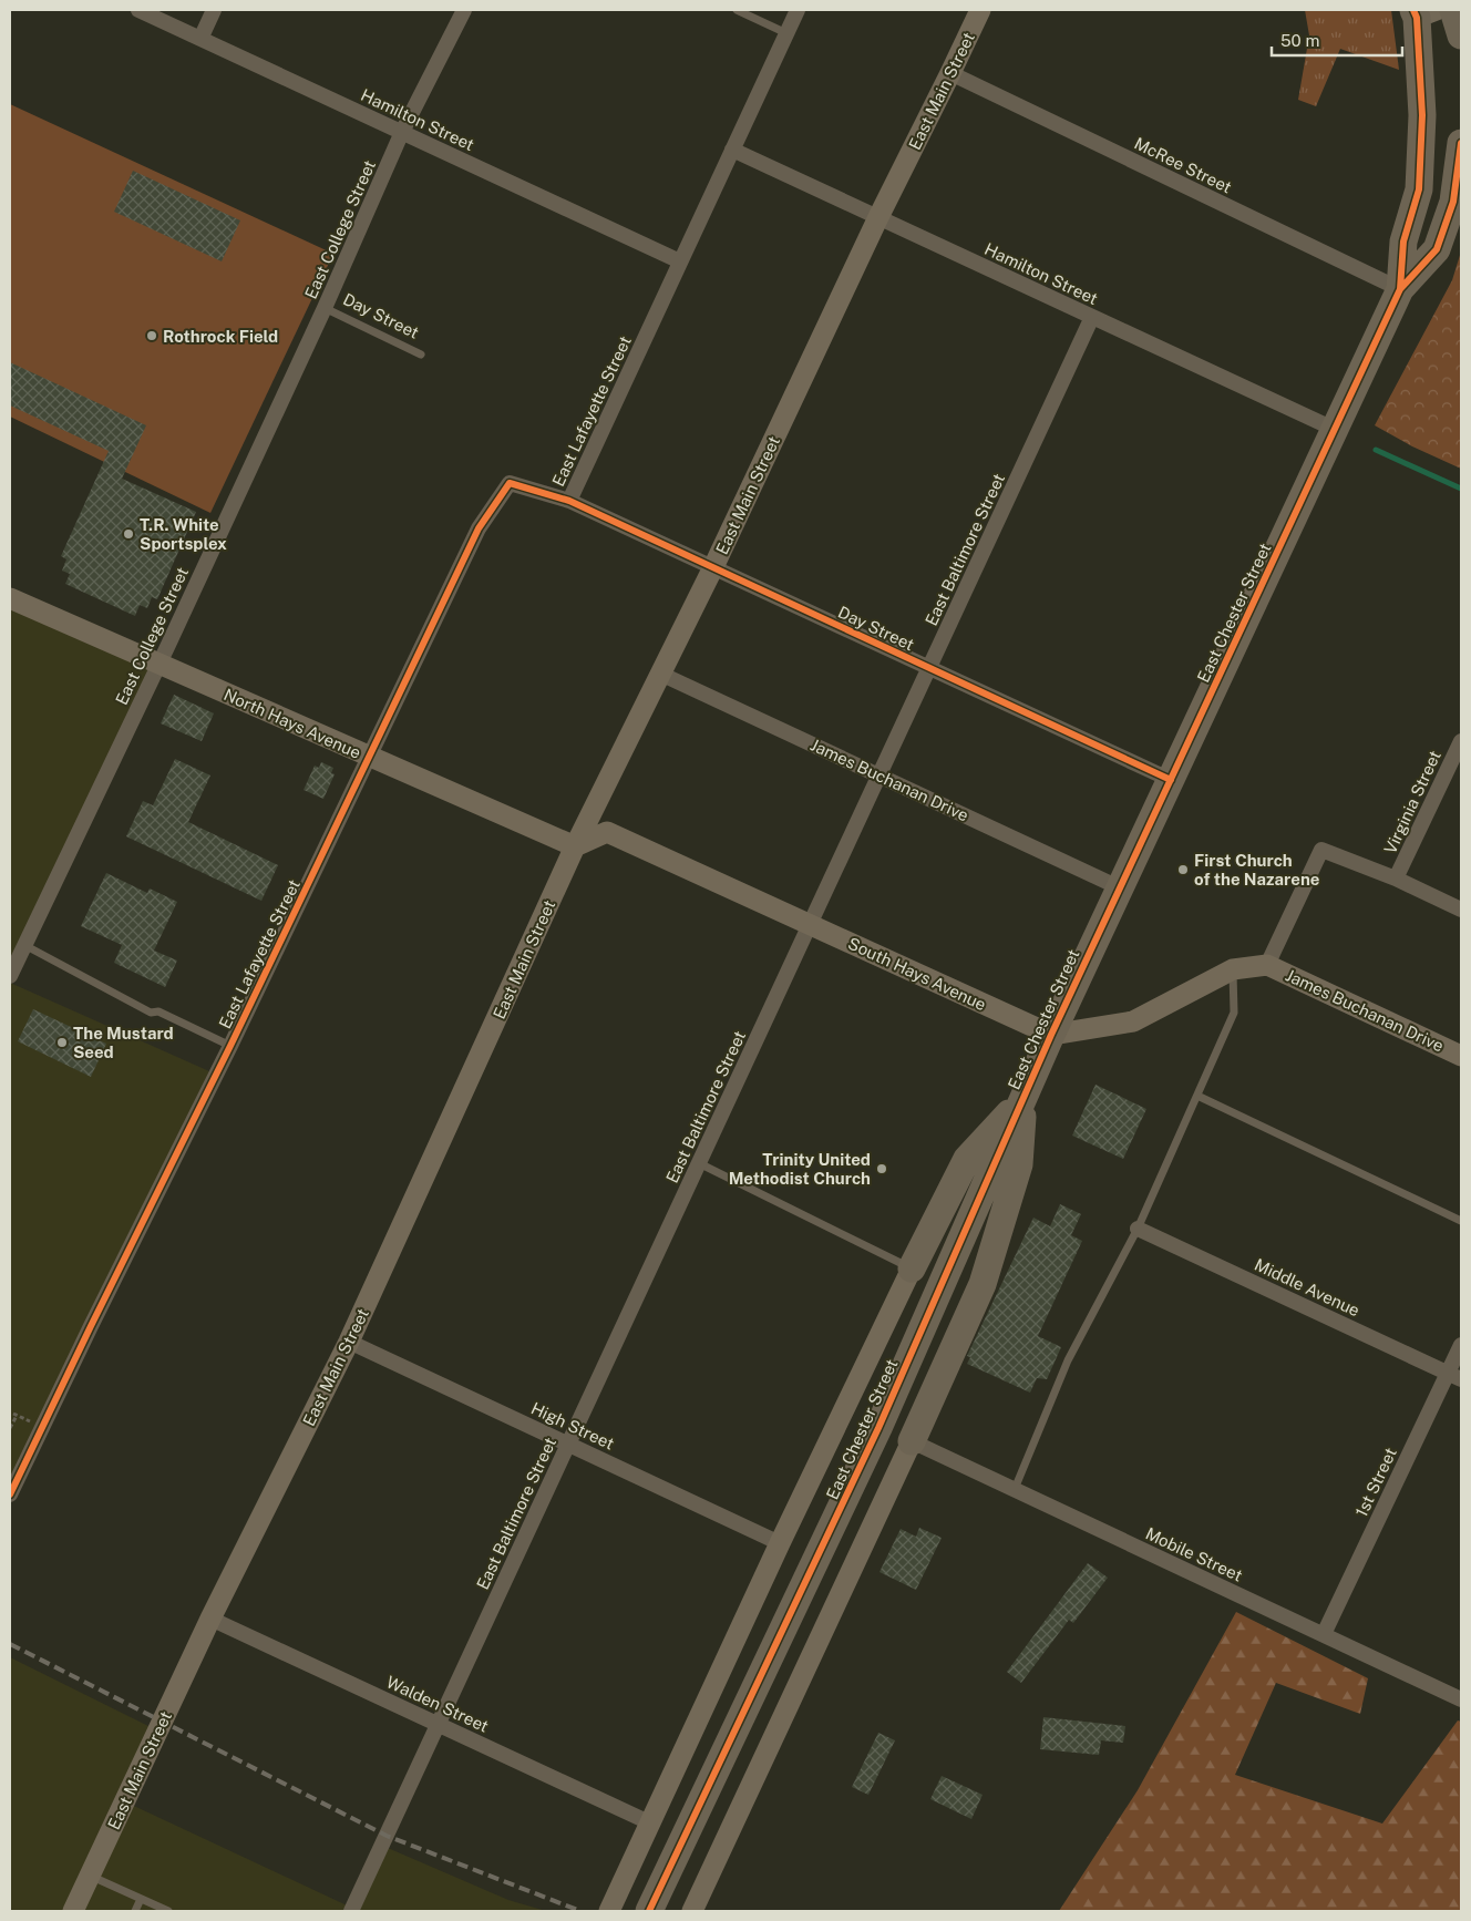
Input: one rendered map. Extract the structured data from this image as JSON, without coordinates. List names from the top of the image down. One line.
{"streets":{"highway":["East Chester Street"],"street":["East Main Street","Hamilton Street","McRee Street","East College Street","Day Street","East Lafayette Street","East Baltimore Street","North Hays Avenue","James Buchanan Drive","Virginia Street","South Hays Avenue","Middle Avenue","High Street","1st Street","Mobile Street","Walden Street"]},"crossings":[["East Main Street","Hamilton Street"],["East Main Street","McRee Street"],["East Main Street","Day Street"],["East Main Street","North Hays Avenue"],["East Main Street","James Buchanan Drive"],["East Main Street","South Hays Avenue"],["East Main Street","High Street"],["East Main Street","Walden Street"],["Hamilton Street","East College Street"],["Hamilton Street","East Lafayette Street"],["Hamilton Street","East Baltimore Street"],["Hamilton Street","East Chester Street"],["McRee Street","East Chester Street"],["East College Street","Day Street"],["East College Street","North Hays Avenue"],["Day Street","East Lafayette Street"],["Day Street","East Baltimore Street"],["Day Street","East Chester Street"],["East Lafayette Street","North Hays Avenue"],["East Baltimore Street","James Buchanan Drive"],["East Baltimore Street","South Hays Avenue"],["East Baltimore Street","High Street"],["East Baltimore Street","Walden Street"],["East Chester Street","James Buchanan Drive"],["East Chester Street","South Hays Avenue"],["North Hays Avenue","South Hays Avenue"],["Middle Avenue","1st Street"],["1st Street","Mobile Street"]],"places":["Rothrock Field","T.R. White Sportsplex","First Church of the Nazarene","The Mustard Seed","Trinity United Methodist Church"],"scale_bar":"50 m"}
